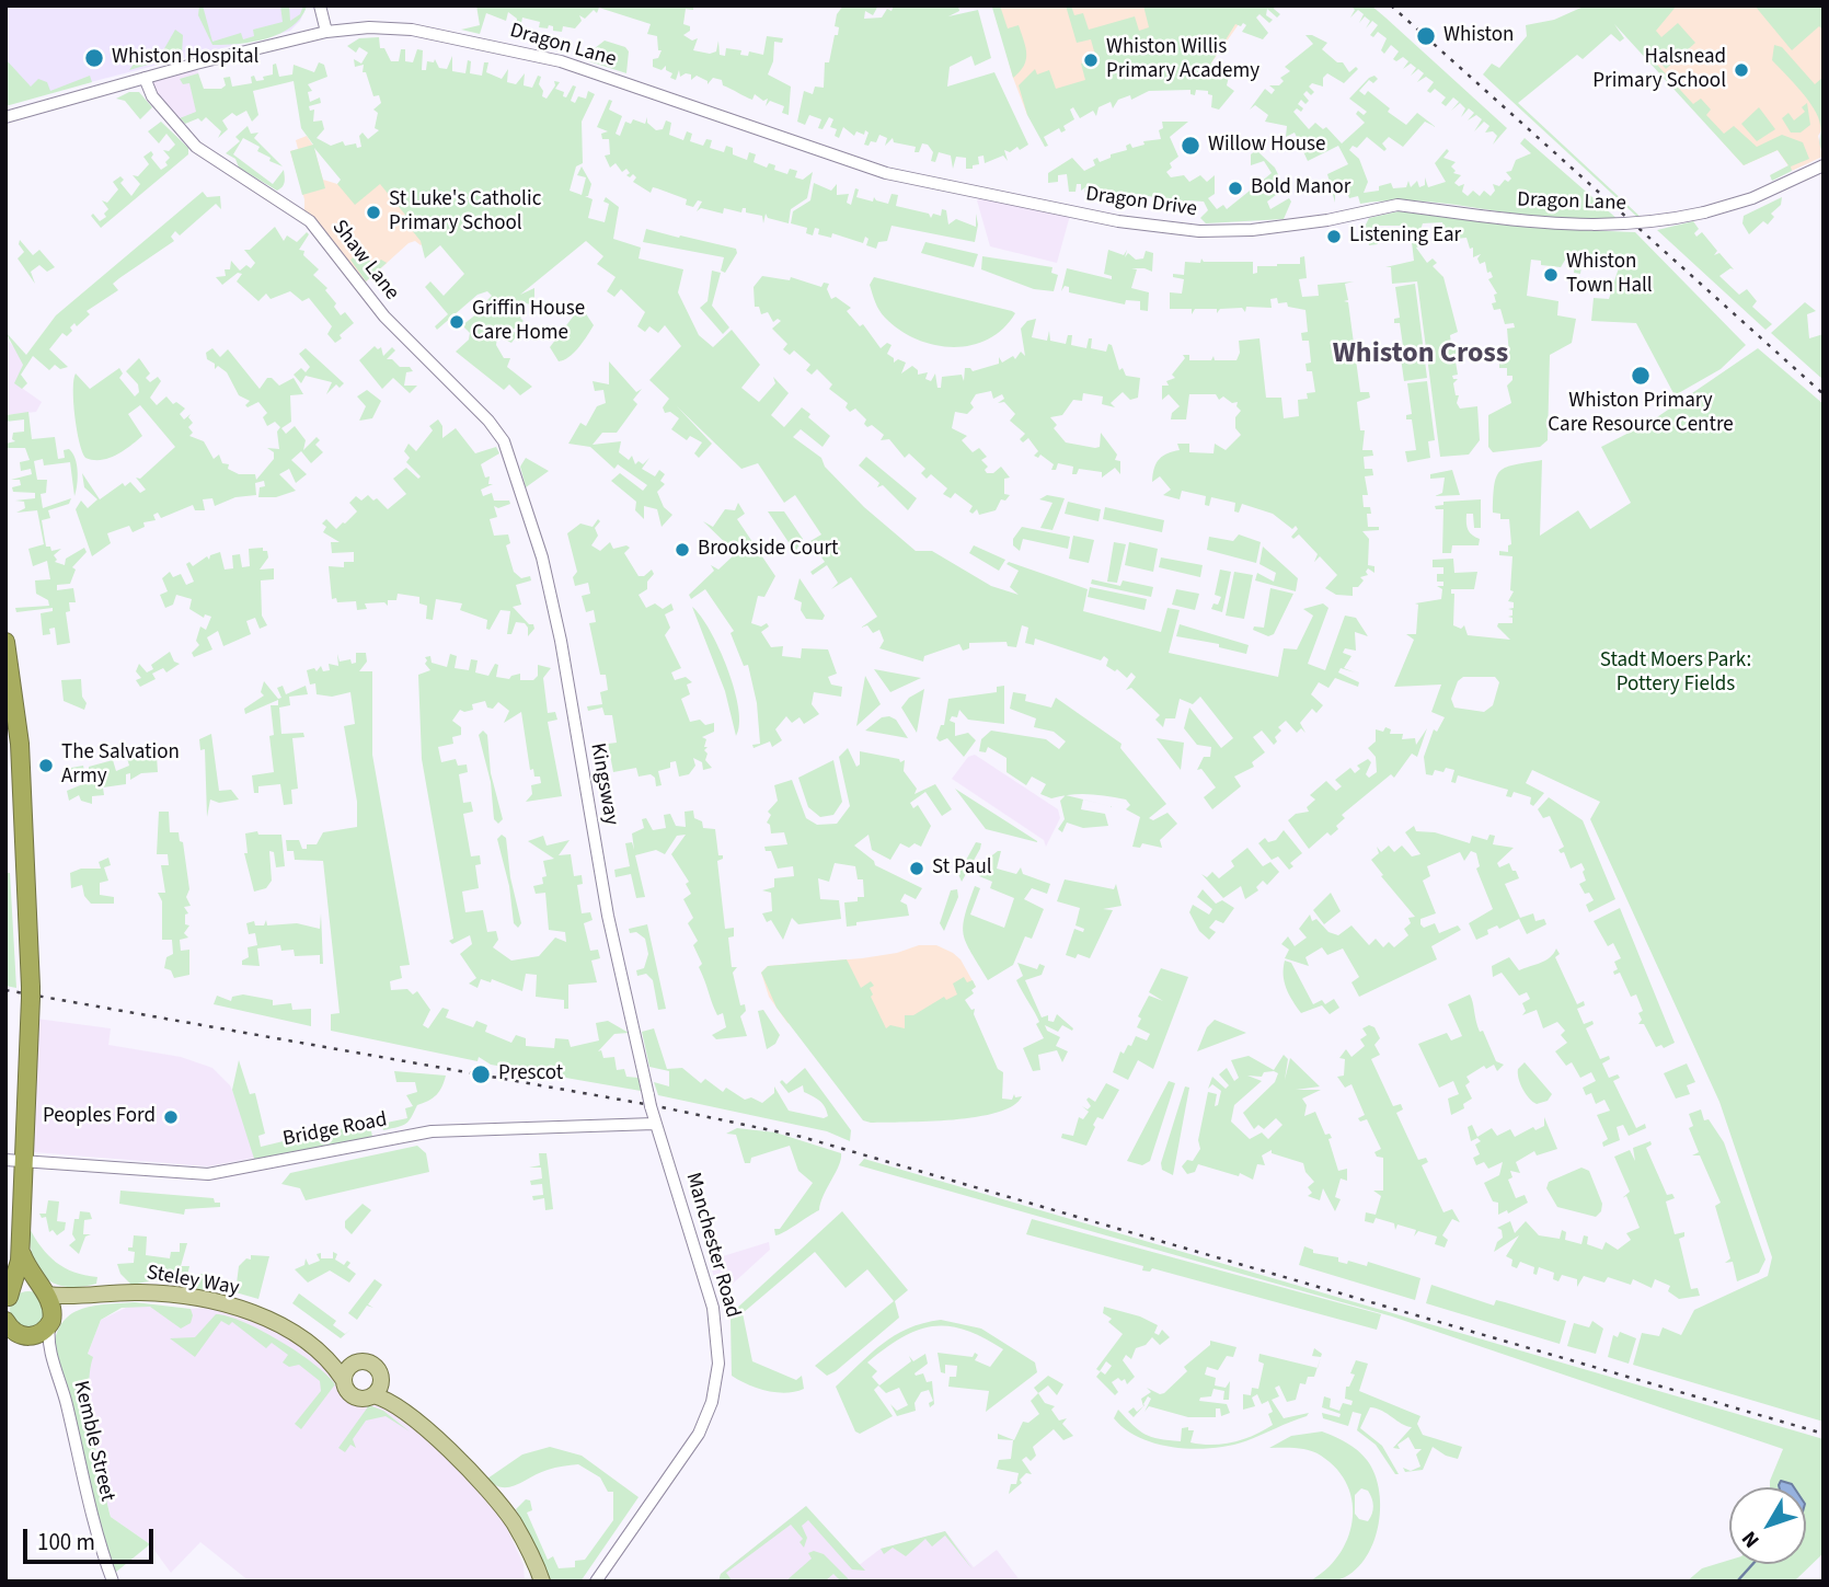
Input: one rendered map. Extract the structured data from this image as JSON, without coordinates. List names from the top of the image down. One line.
{"streets":{"main road":["Steley Way"],"street":["Dragon Lane","Dragon Drive","Shaw Lane","Kingsway","Bridge Road","Manchester Road","Kemble Street"]},"crossings":[["Dragon Lane","Dragon Drive"],["Dragon Lane","Shaw Lane"],["Shaw Lane","Kingsway"],["Kingsway","Bridge Road"],["Kingsway","Manchester Road"],["Bridge Road","Manchester Road"]],"districts":["Whiston Cross"],"parks":["Stadt Moers Park: Pottery Fields"],"places":["Whiston","Whiston Hospital","Whiston Willis Primary Academy","Halsnead Primary School","Willow House","Bold Manor","St Luke's Catholic Primary School","Listening Ear","Whiston Town Hall","Griffin House Care Home","Whiston Primary Care Resource Centre","Brookside Court","The Salvation Army","St Paul","Prescot","Peoples Ford"],"scale_bar":"100 m","north":"bottom left"}
